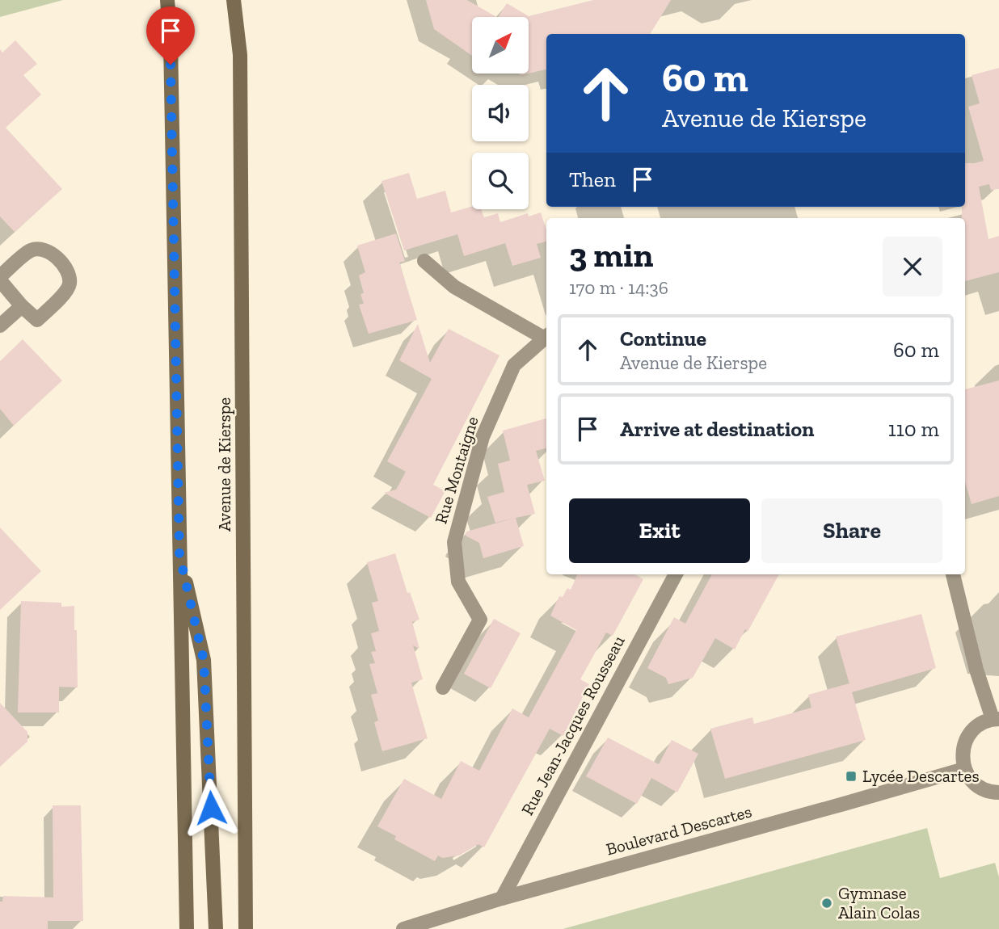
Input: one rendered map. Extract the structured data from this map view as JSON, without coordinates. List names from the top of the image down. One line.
{"streets":{"main road":["Avenue de Kierspe"],"street":["Rue Montaigne","Rue Jean-Jacques Rousseau","Boulevard Descartes"]},"crossings":[["Rue Jean-Jacques Rousseau","Boulevard Descartes"]],"places":{"transit":["Lycée Descartes"],"other":["Gymnase Alain Colas"]},"north":"top right","page":{"turn":["60 m","Avenue de Kierspe"],"then":"Then","heading":["3 min","170 m · 14:36"],"list":[{"name":"Continue","note":"Avenue de Kierspe","value":"60 m"},{"name":"Arrive at destination","value":"110 m"}],"buttons":["Exit","Share"]}}
